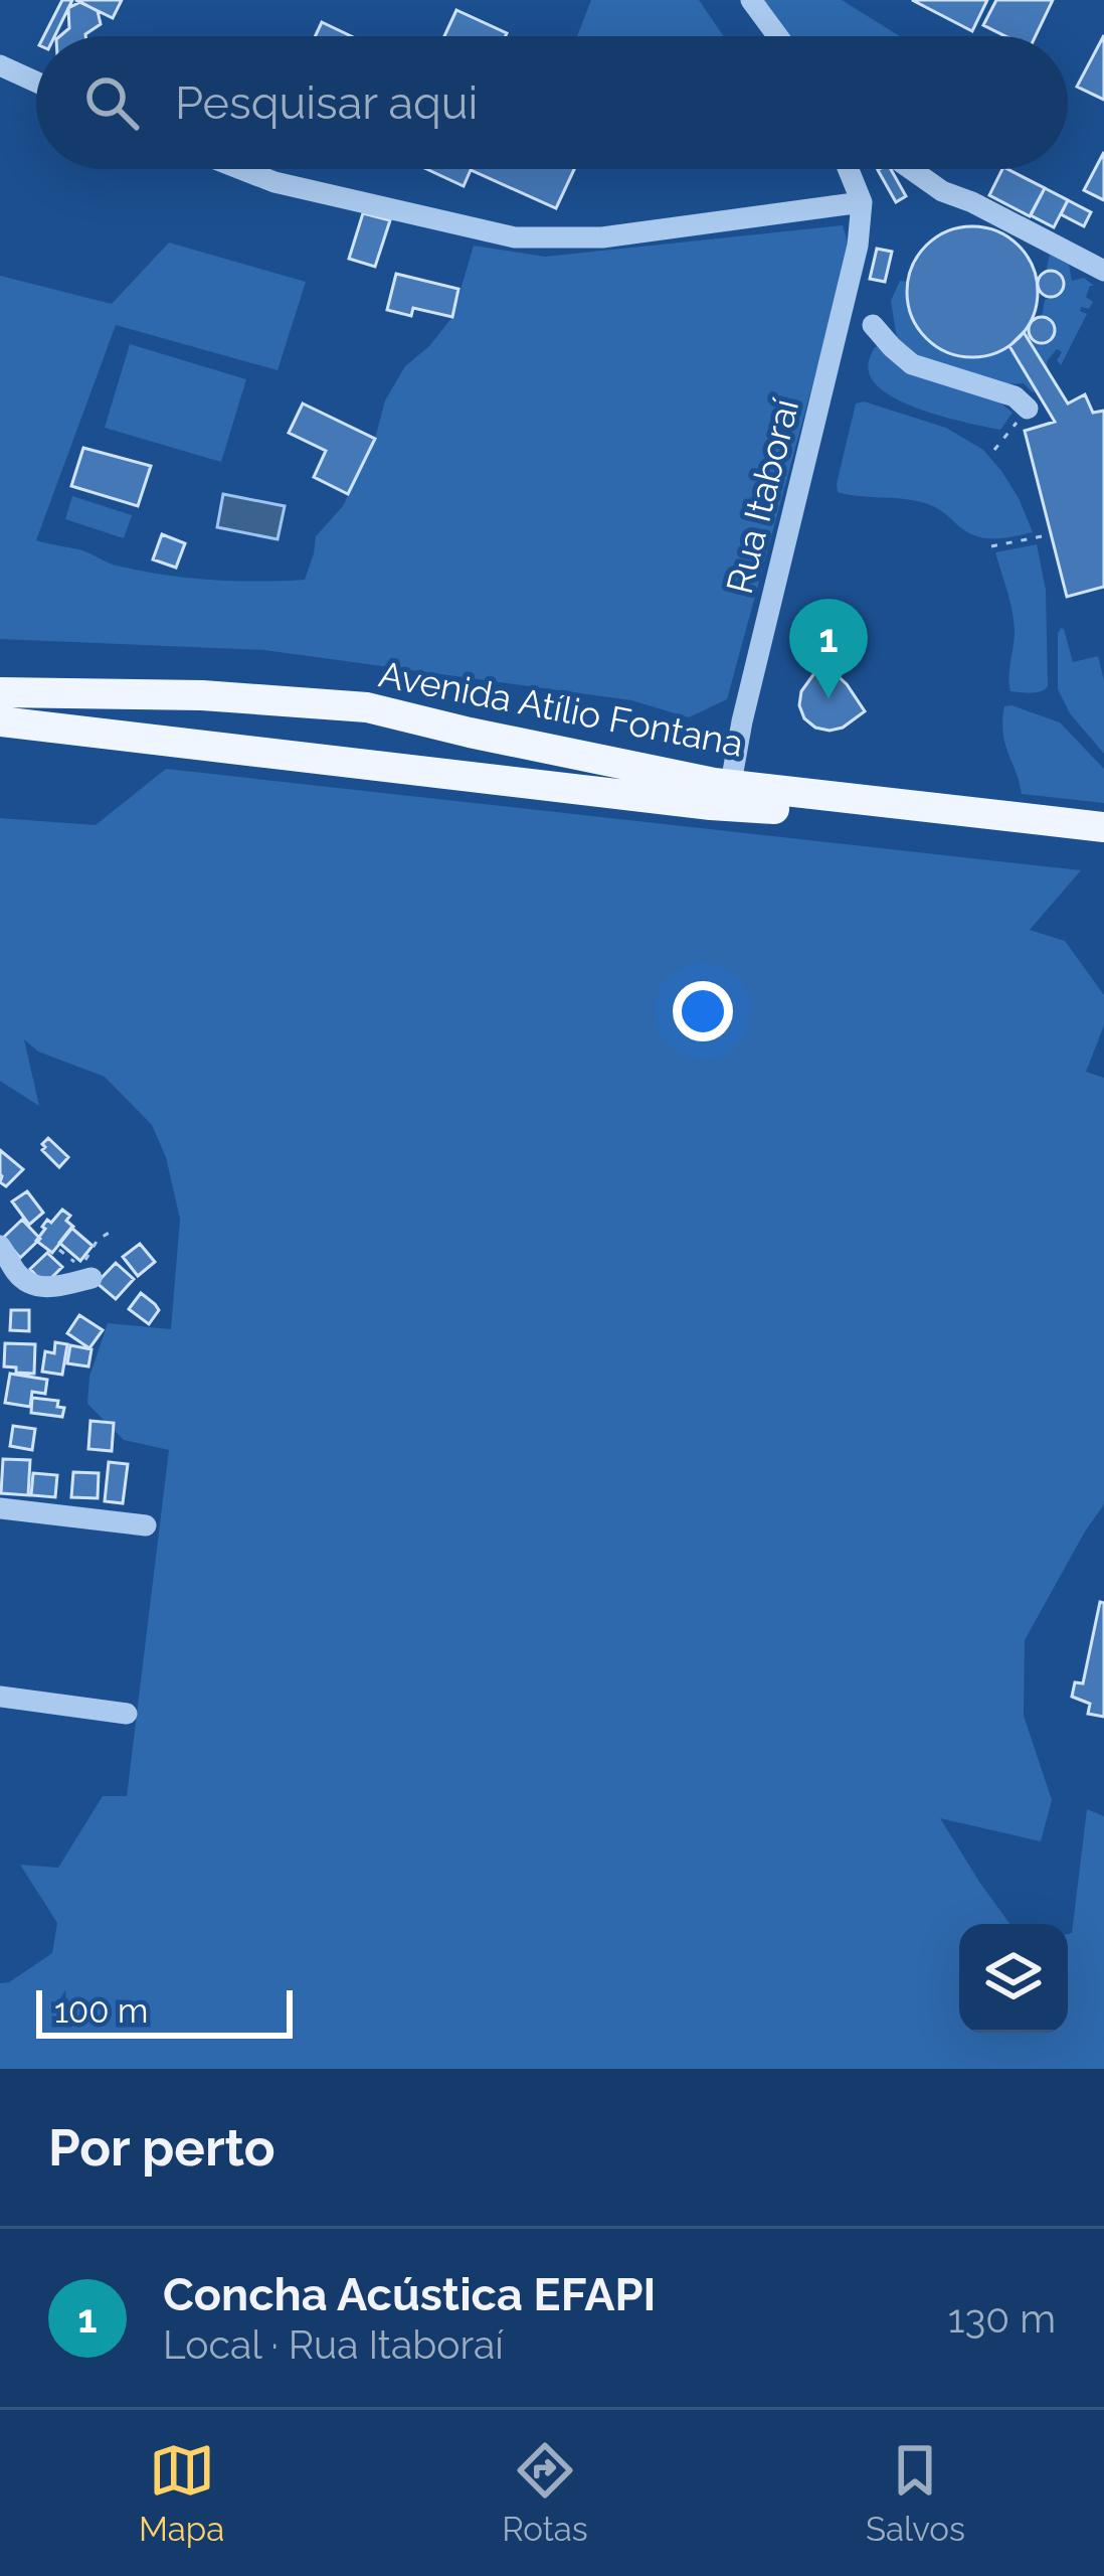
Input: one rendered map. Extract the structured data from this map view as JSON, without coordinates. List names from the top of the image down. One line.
{"streets":{"main road":["Avenida Atílio Fontana"],"street":["Rua Itaboraí"]},"crossings":[["Rua Itaboraí","Avenida Atílio Fontana"]],"scale_bar":"100 m","page":{"search":"Pesquisar aqui","pins":"1","scale":"100 m","heading":"Por perto","list":[{"mark":"1","name":"Concha Acústica EFAPI","note":"Local · Rua Itaboraí","value":"130 m"}],"nav":["Mapa","Rotas","Salvos"]}}
